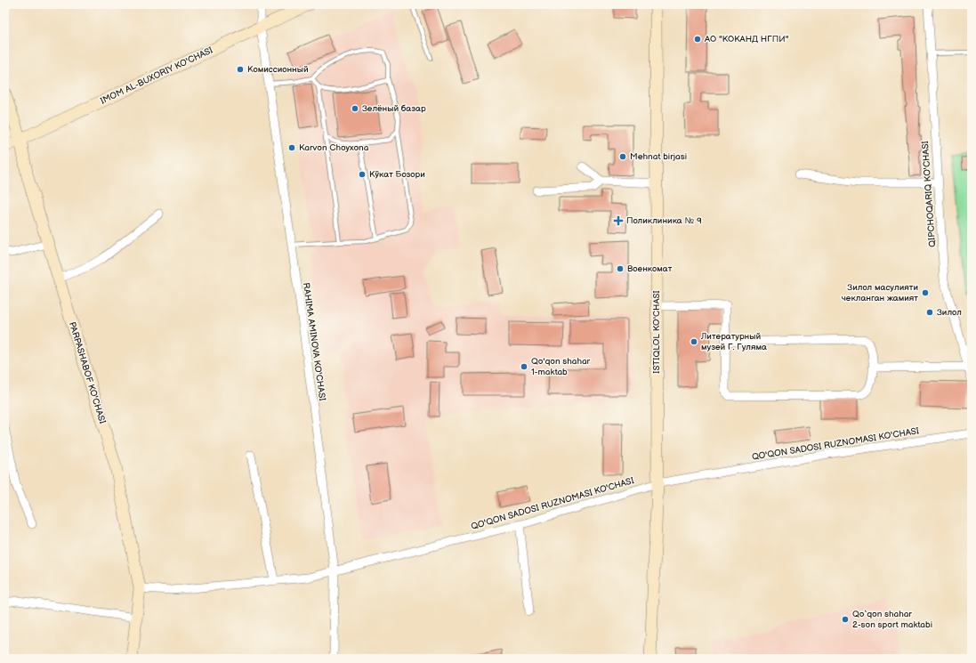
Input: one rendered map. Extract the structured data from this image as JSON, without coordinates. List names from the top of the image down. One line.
{"streets":{"main road":["IMOM AL-BUXORIY KO'CHASI","ISTIQLOL KO'CHASI","PARPASHABOF KO'CHASI"],"street":["QIPCHOQARIQ KO'CHASI","RAHIMA AMINOVA KO'CHASI","QO'QON SADOSI RUZNOMASI KO'CHASI"]},"crossings":[["IMOM AL-BUXORIY KO'CHASI","RAHIMA AMINOVA KO'CHASI"],["IMOM AL-BUXORIY KO'CHASI","PARPASHABOF KO'CHASI"],["ISTIQLOL KO'CHASI","QO'QON SADOSI RUZNOMASI KO'CHASI"],["RAHIMA AMINOVA KO'CHASI","QO'QON SADOSI RUZNOMASI KO'CHASI"],["PARPASHABOF KO'CHASI","QO'QON SADOSI RUZNOMASI KO'CHASI"]],"places":{"other":["АО \"КОКАНД НГПИ\"","Комиссионный","Зелёный базар","Karvon Choyxona","Mehnat birjasi","Кўкат Бозори","Военкомат","Зилол масулияти чекланган жамият","Зилол","Литературный музей Г. Гуляма","Qo'qon shahar 1-maktab","Qo‘qon shahar 2-son sport maktabi"],"health":["Поликлиника № 9"]}}
